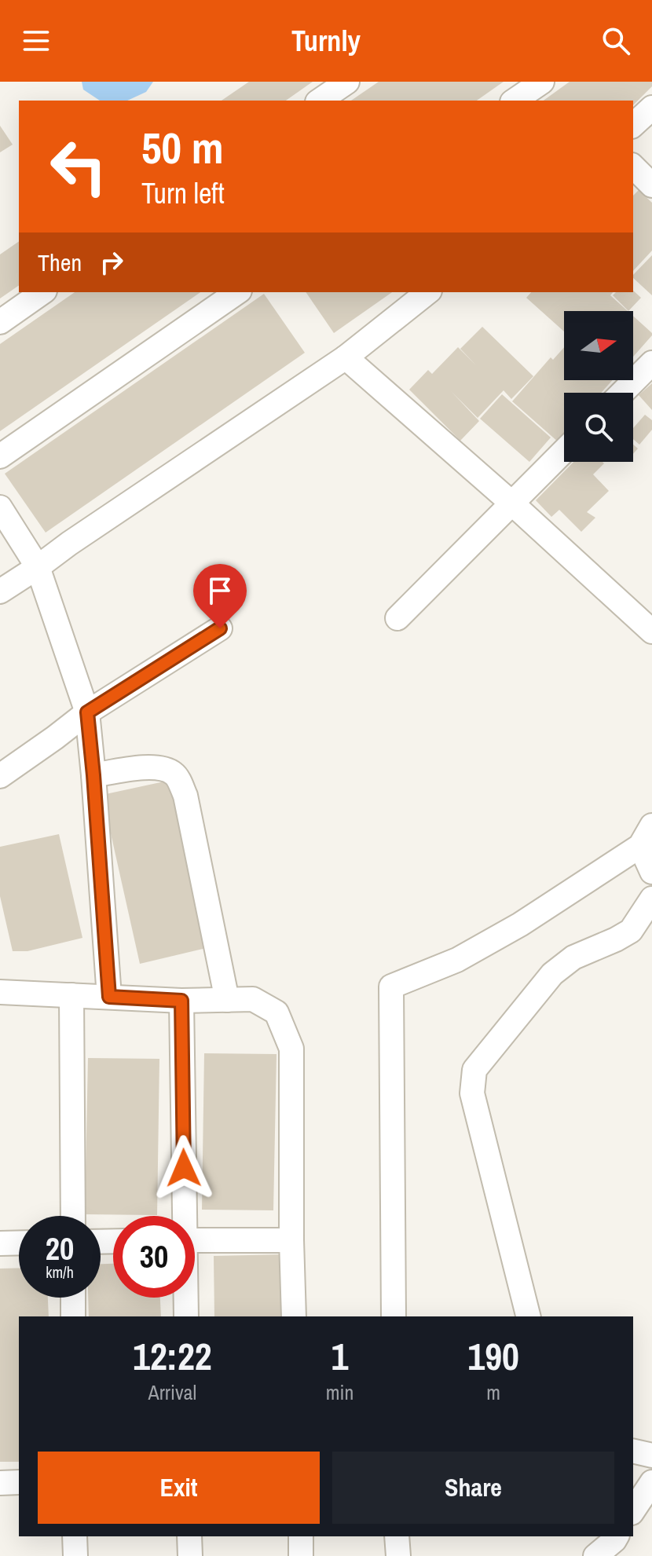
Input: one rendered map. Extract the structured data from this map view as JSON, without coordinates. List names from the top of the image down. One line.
{"north":"right","page":{"header":"Turnly","turn":["50 m","Turn left"],"then":"Then","speed":"20 km/h","limit":"30","eta":["12:22","Arrival","1","min","190","m"],"buttons":["Exit","Share"]}}
